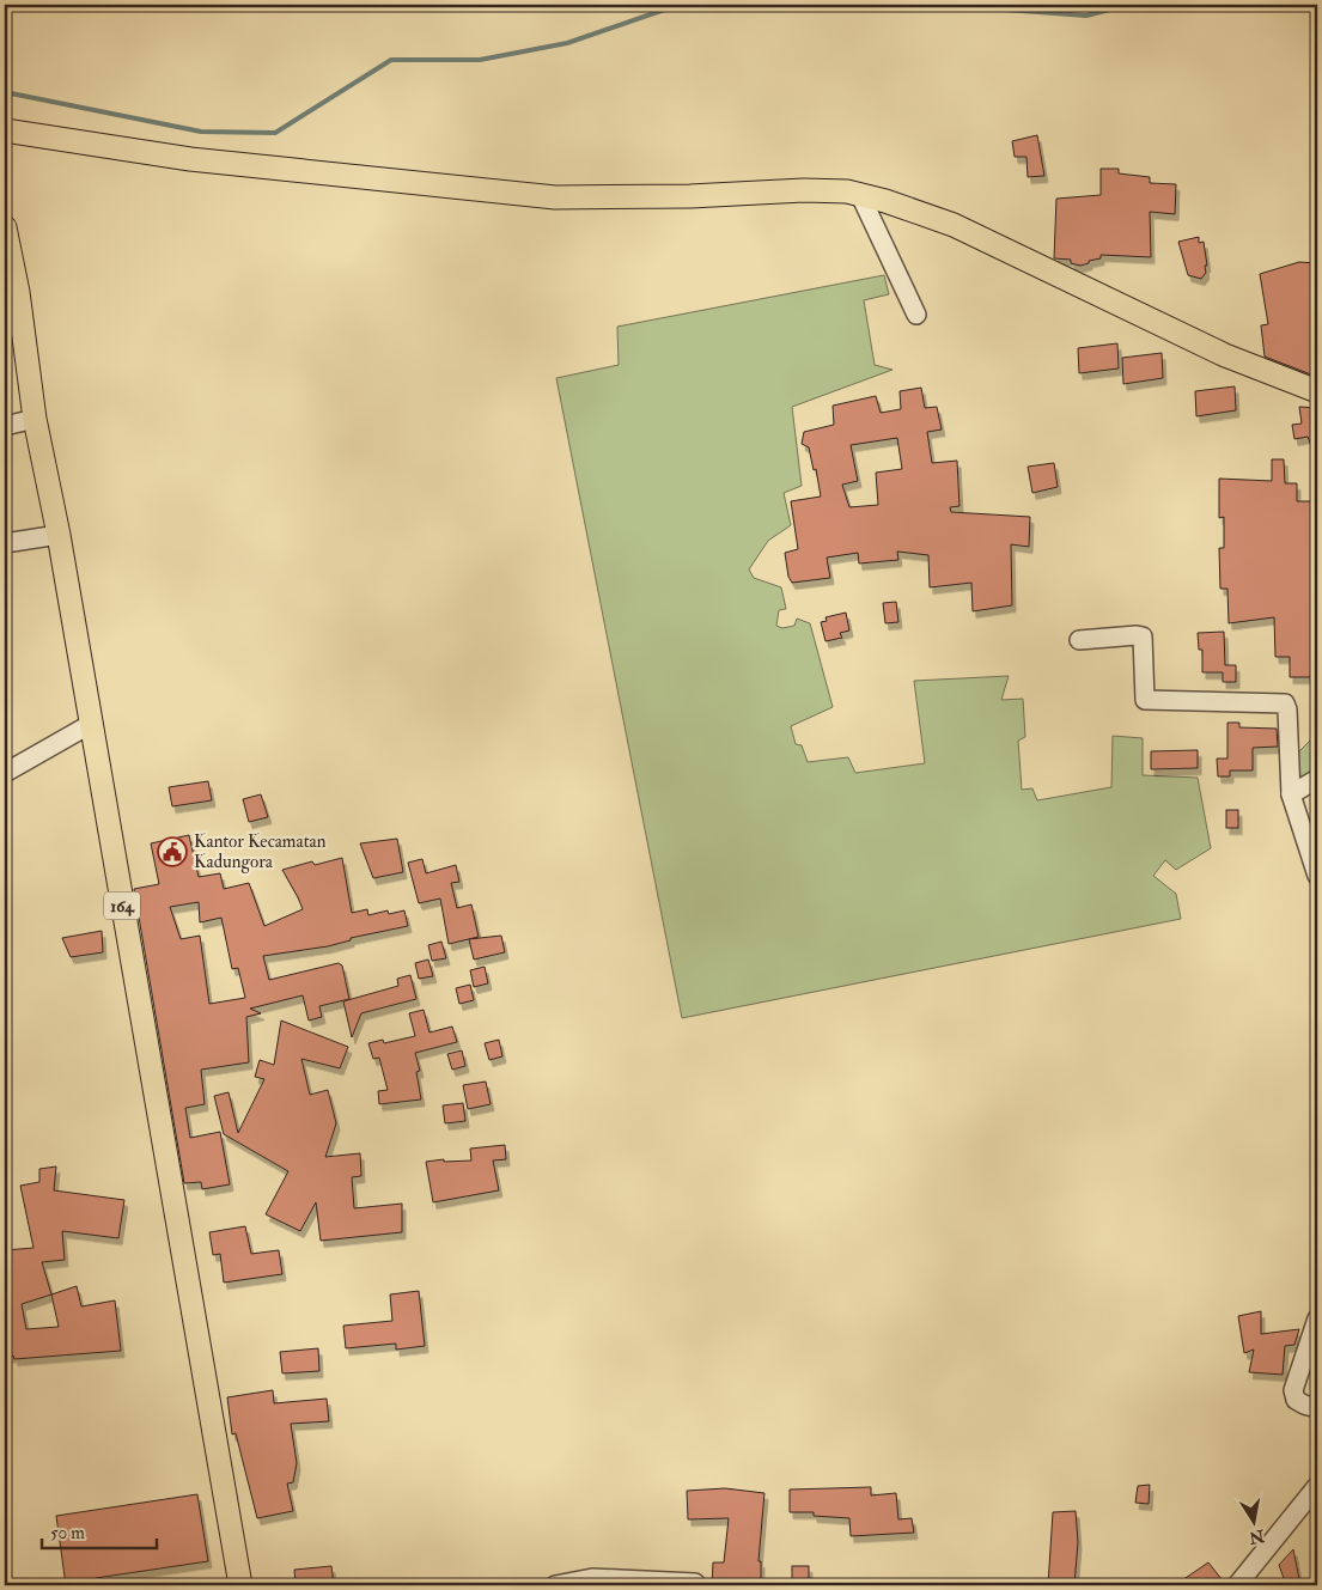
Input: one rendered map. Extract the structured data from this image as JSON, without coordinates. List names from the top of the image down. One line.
{"streets":{"main road":["164"]},"places":{"public building":["Kantor Kecamatan Kadungora"]},"scale_bar":"50 m","north":"bottom"}
